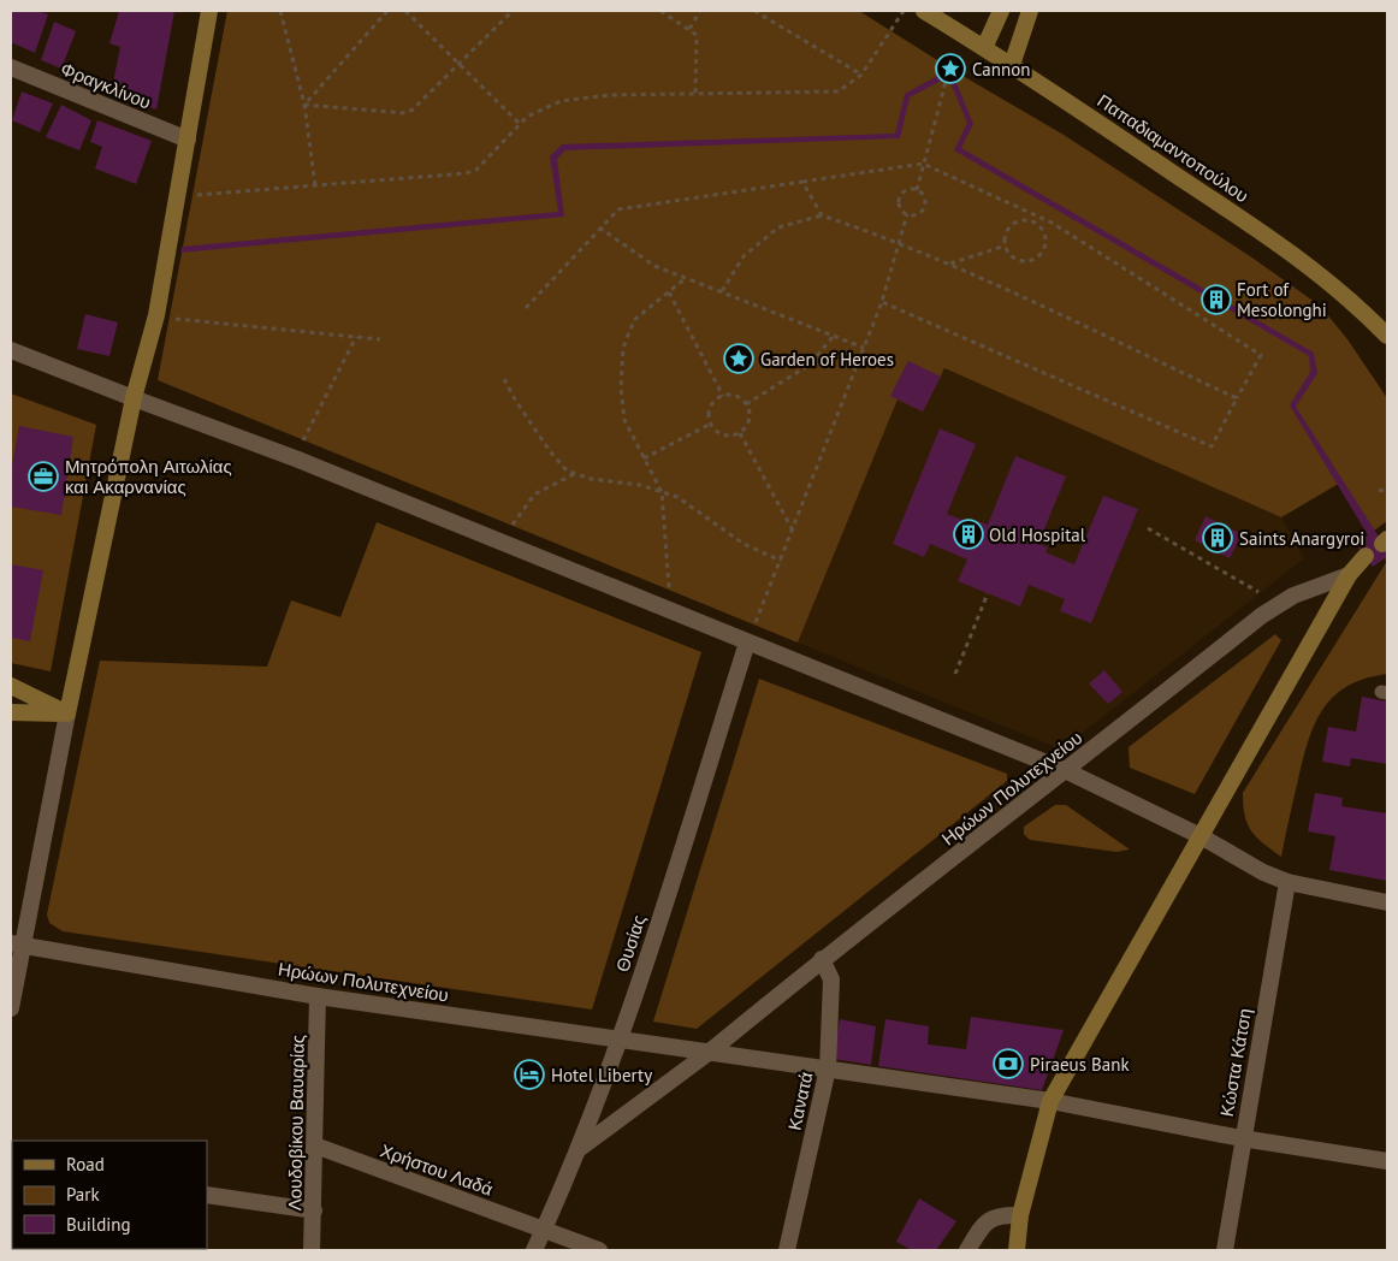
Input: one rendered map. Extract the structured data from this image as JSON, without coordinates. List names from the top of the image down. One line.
{"streets":{"main road":["Παπαδιαμαντοπούλου"],"street":["Φραγκλίνου","Ηρώων Πολυτεχνείου","Θυσίας","Κώστα Κάτση","Κανατά","Λουδοβίκου Βαυαρίας","Χρήστου Λαδά"]},"crossings":[["Ηρώων Πολυτεχνείου","Θυσίας"],["Ηρώων Πολυτεχνείου","Κώστα Κάτση"],["Ηρώων Πολυτεχνείου","Κανατά"],["Ηρώων Πολυτεχνείου","Λουδοβίκου Βαυαρίας"],["Θυσίας","Χρήστου Λαδά"],["Λουδοβίκου Βαυαρίας","Χρήστου Λαδά"]],"places":{"place":["Cannon","Garden of Heroes"],"building":["Fort of Mesolonghi","Old Hospital","Saints Anargyroi"],"office":["Μητρόπολη Αιτωλίας και Ακαρνανίας"],"bank":["Piraeus Bank"],"hotel":["Hotel Liberty"]},"legend":["Road","Park","Building"]}
